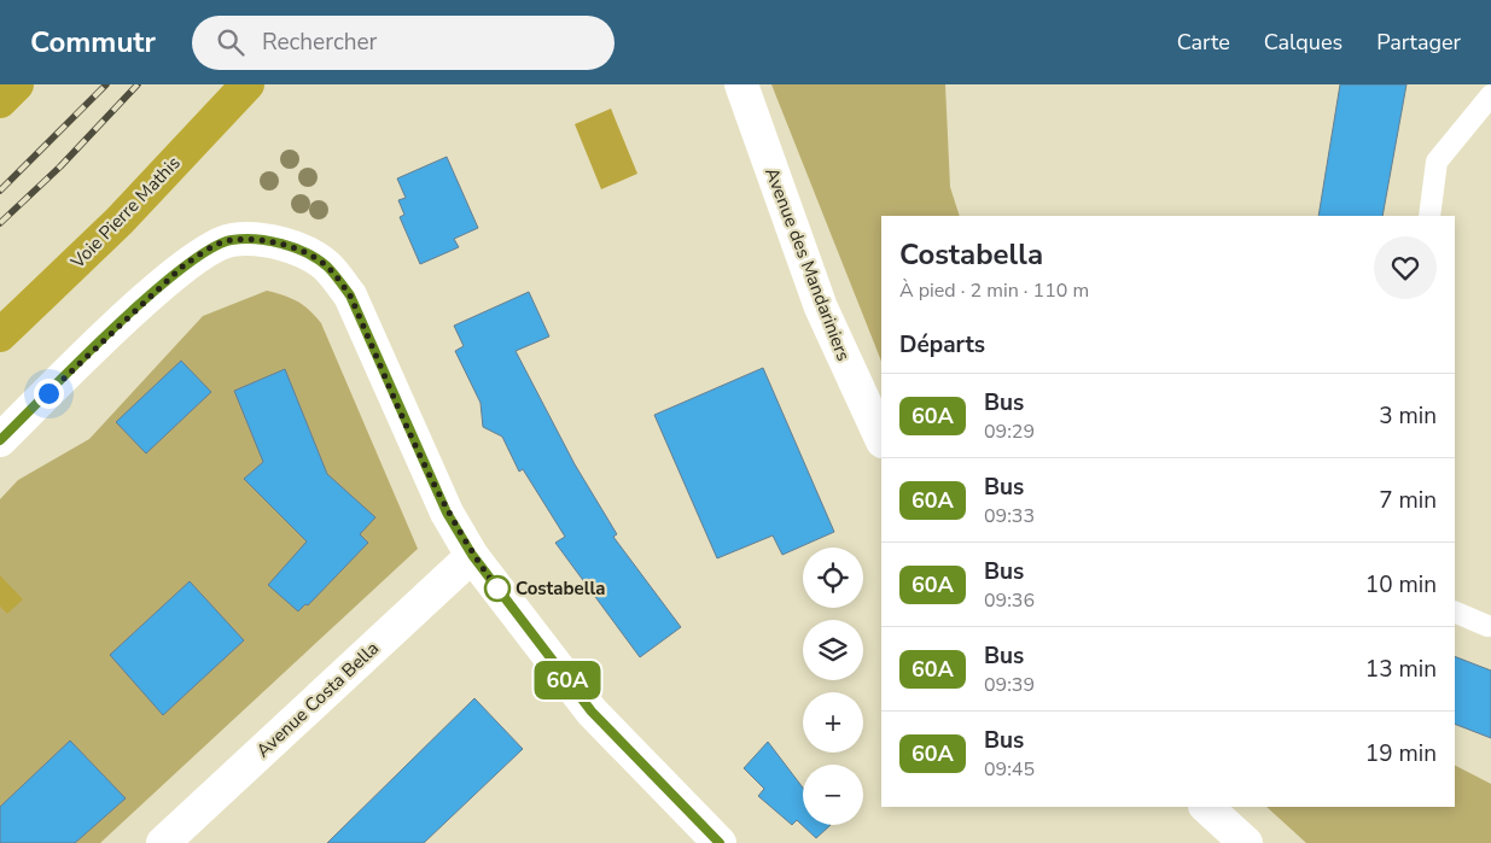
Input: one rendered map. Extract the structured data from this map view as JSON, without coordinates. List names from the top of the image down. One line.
{"streets":{"highway":["Voie Pierre Mathis"],"street":["Avenue des Mandariniers","Avenue Costa Bella"]},"places":["Costabella"],"lines":["bus line 60A"],"page":{"header":"Commutr","search":"Rechercher","nav":["Carte","Calques","Partager"],"on_map":"60A","heading":[["Costabella","À pied · 2 min · 110 m"],"Départs"],"list":[{"mark":"60A","name":"Bus","note":"09:29","value":"3 min"},{"mark":"60A","name":"Bus","note":"09:33","value":"7 min"},{"mark":"60A","name":"Bus","note":"09:36","value":"10 min"},{"mark":"60A","name":"Bus","note":"09:39","value":"13 min"},{"mark":"60A","name":"Bus","note":"09:45","value":"19 min"}],"map_buttons":["+","−"]}}
